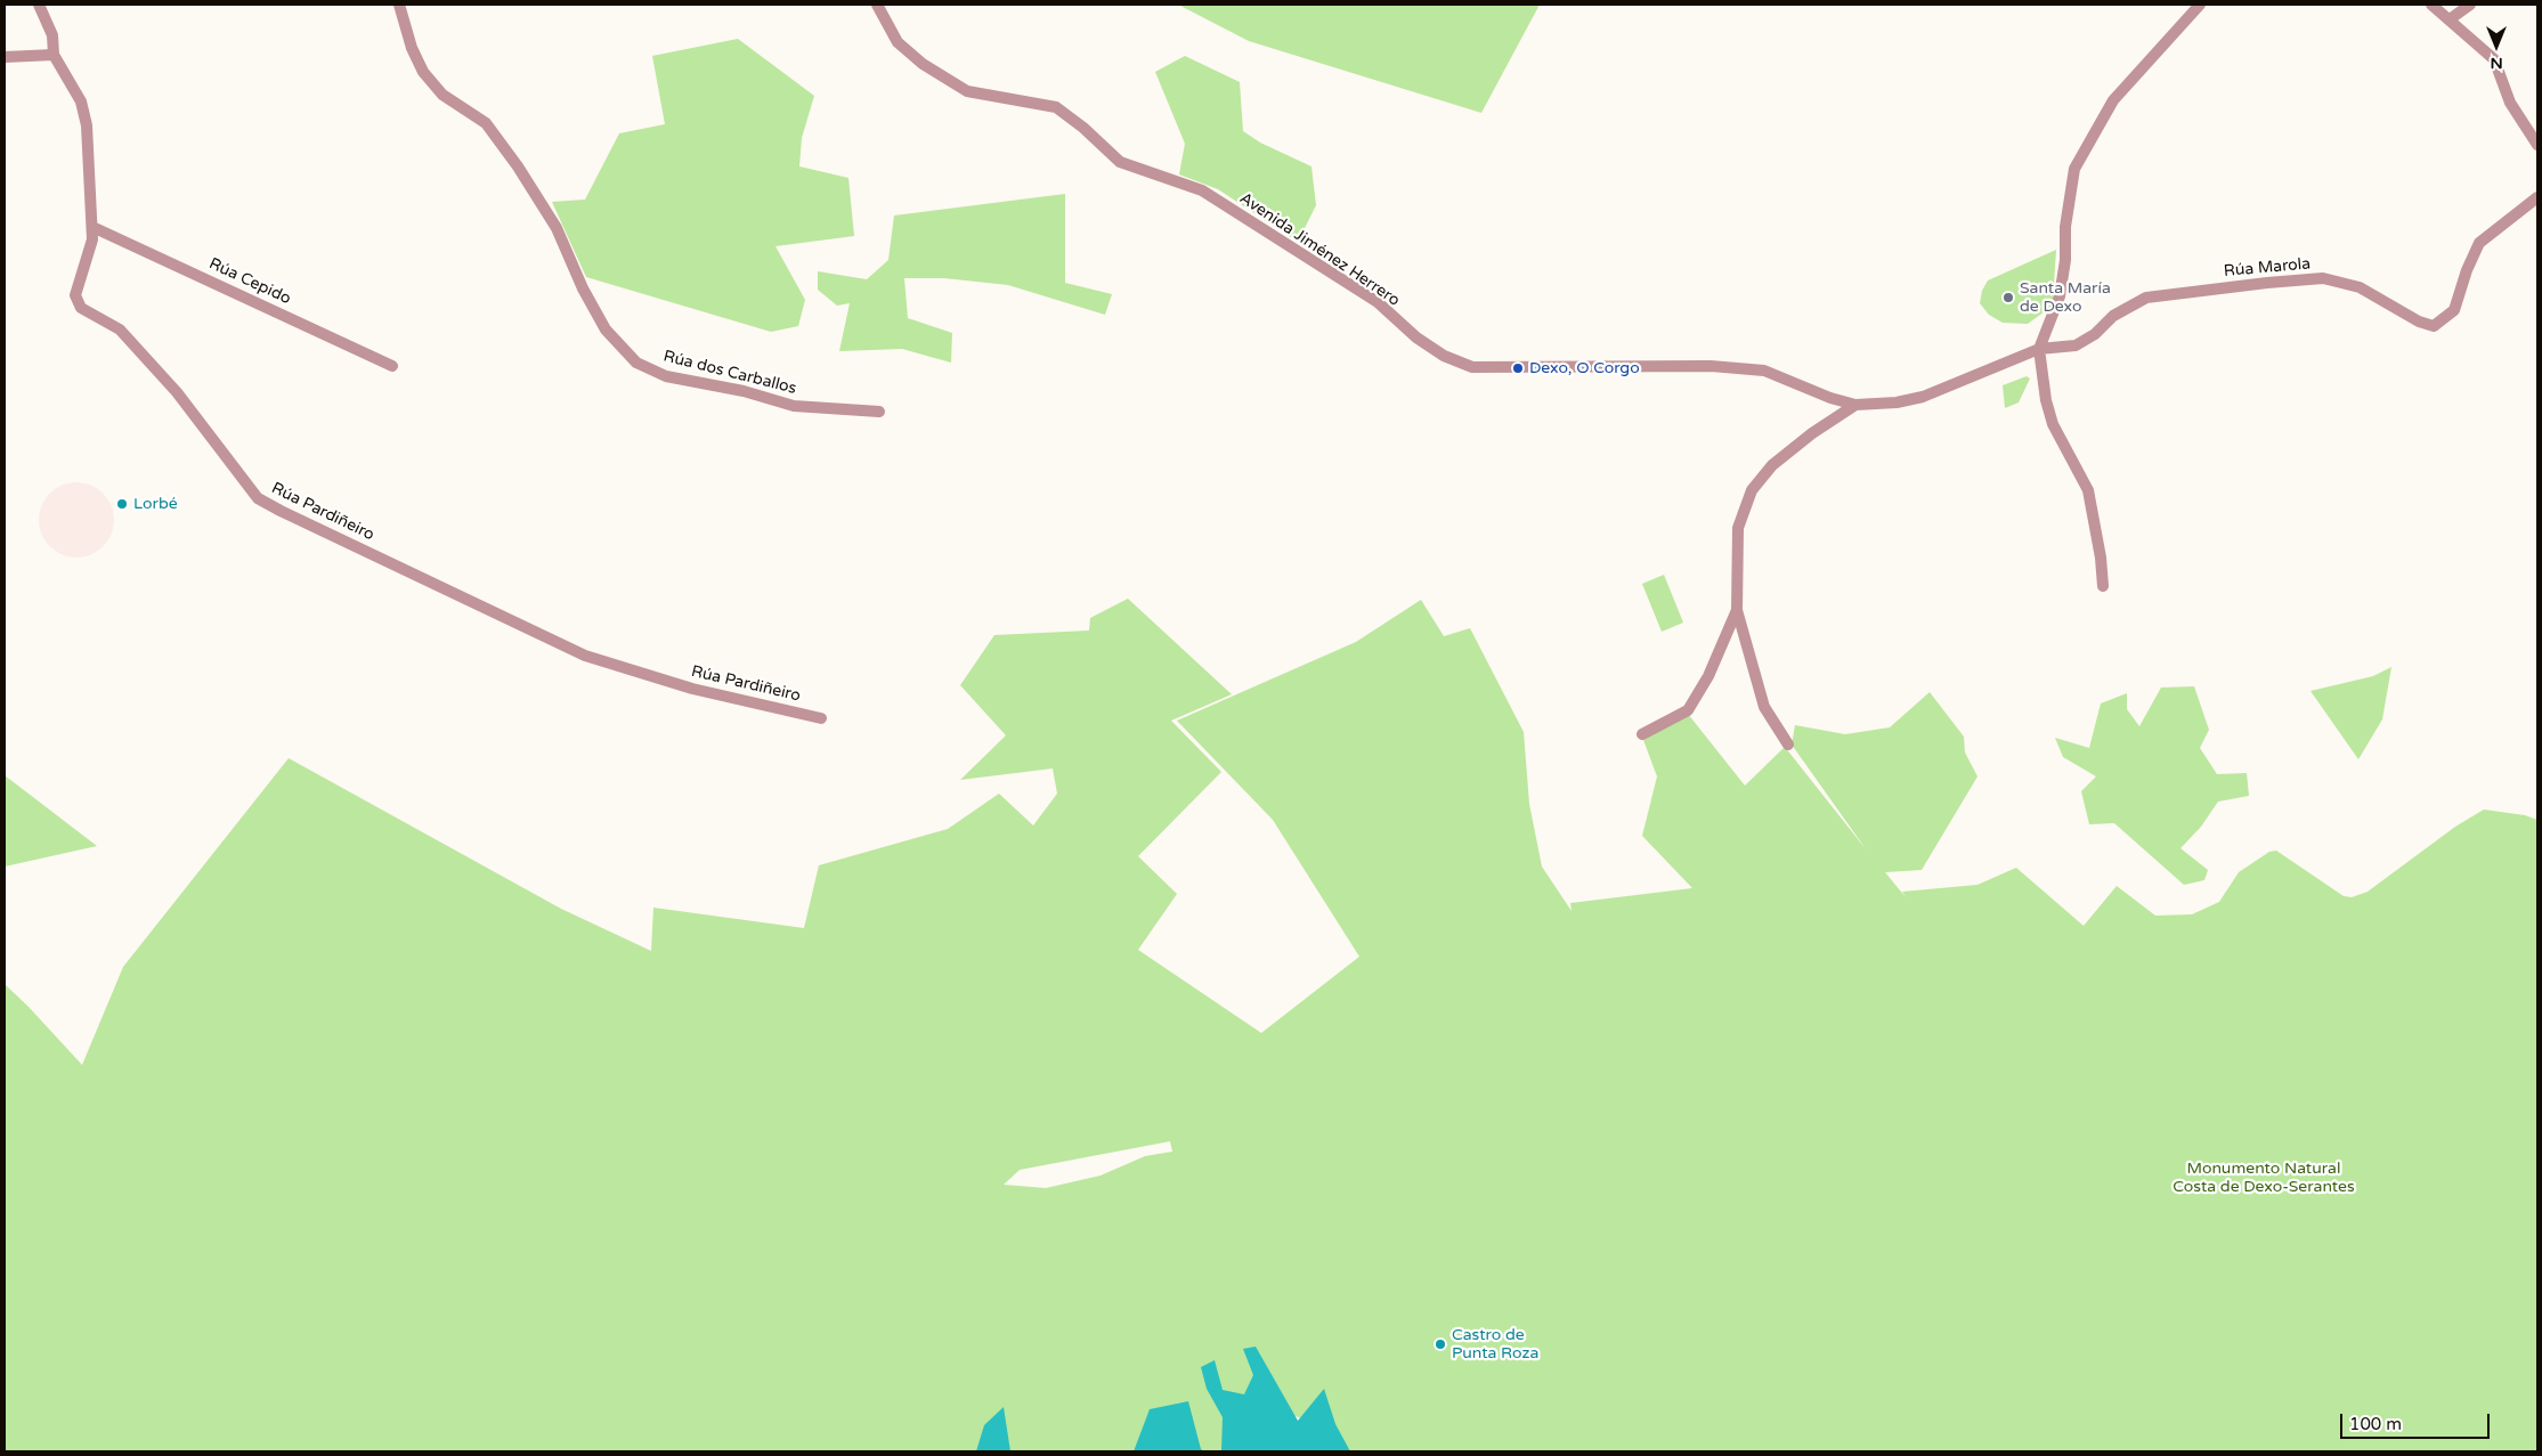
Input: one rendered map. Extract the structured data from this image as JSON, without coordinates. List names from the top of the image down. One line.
{"streets":{"street":["Avenida Jiménez Herrero","Rúa Marola","Rúa Cepido","Rúa dos Carballos","Rúa Pardiñeiro"]},"crossings":[["Avenida Jiménez Herrero","Rúa Marola"],["Rúa Cepido","Rúa Pardiñeiro"]],"parks":["Monumento Natural Costa de Dexo-Serantes"],"places":["Santa María de Dexo","Dexo, O Corgo","Lorbé","Castro de Punta Roza"],"scale_bar":"100 m","north":"bottom"}
